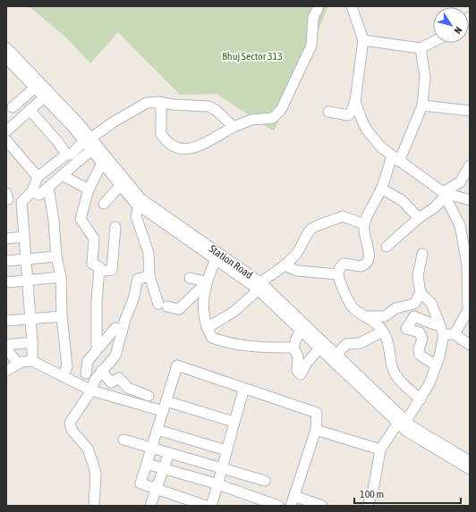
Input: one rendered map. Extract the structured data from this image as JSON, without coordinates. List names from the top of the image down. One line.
{"streets":{"street":["Station Road"]},"parks":["Bhuj Sector 313"],"scale_bar":"100 m","north":"bottom right"}
